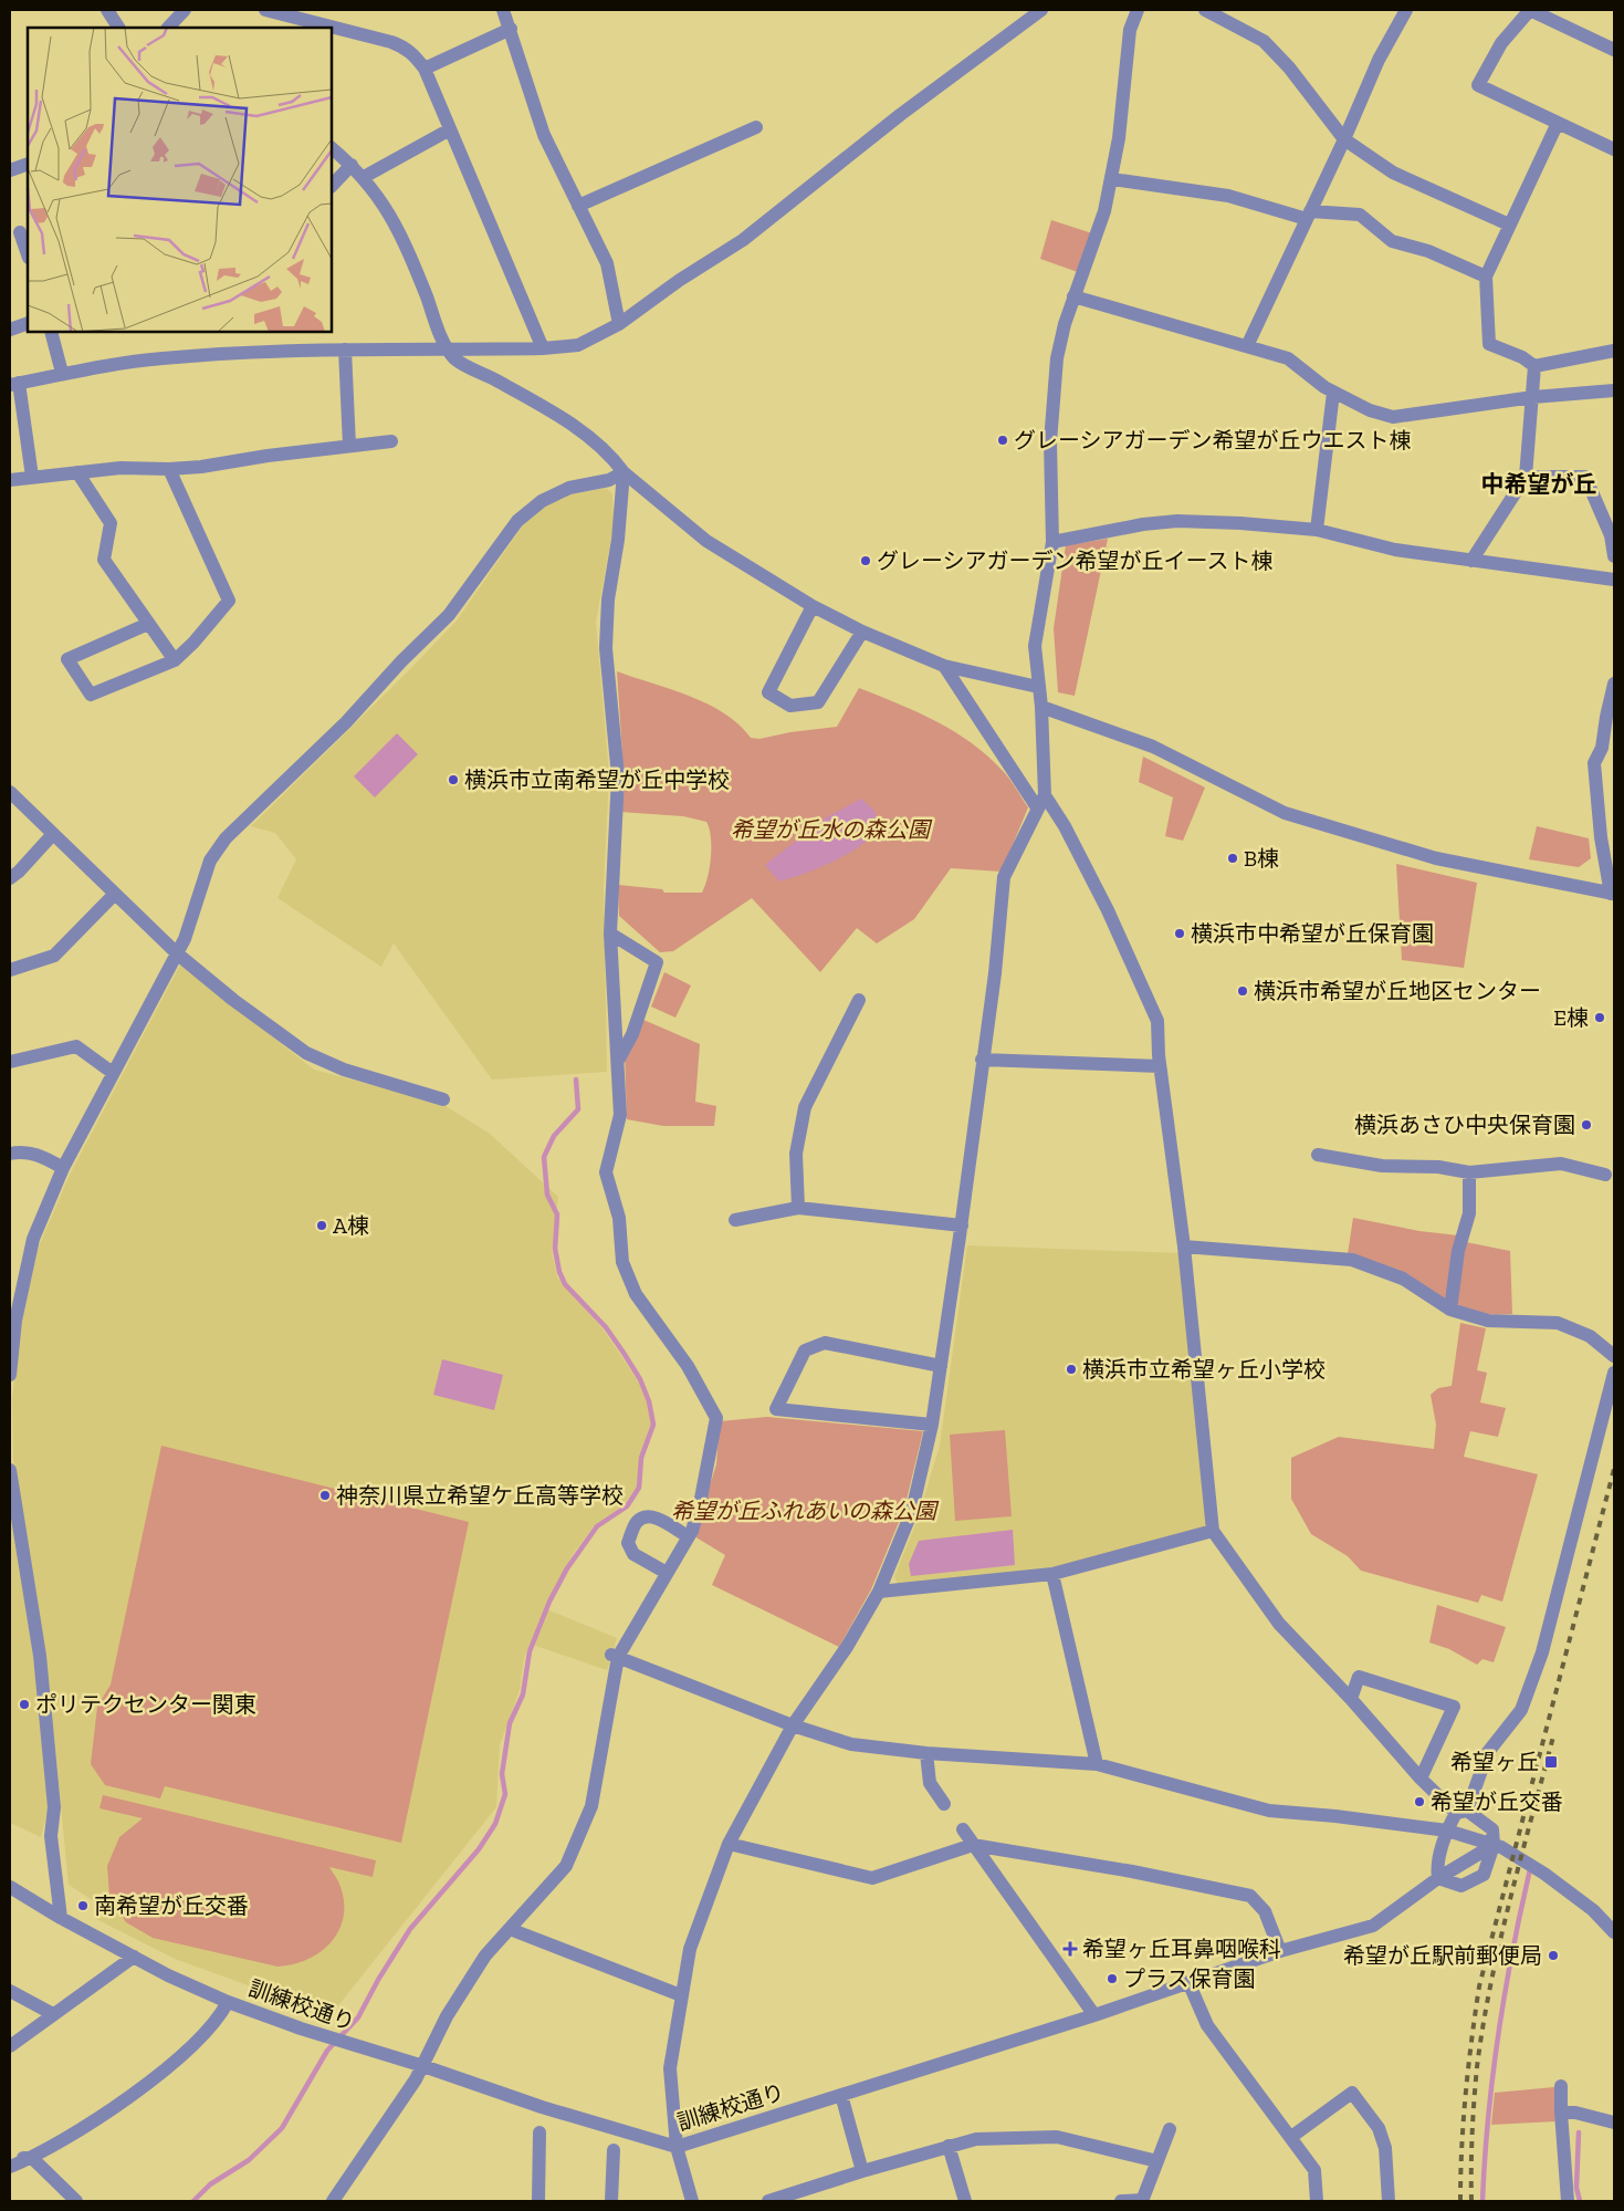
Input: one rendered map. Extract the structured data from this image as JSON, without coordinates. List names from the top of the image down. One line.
{"streets":{"street":["訓練校通り"]},"districts":["中希望が丘"],"parks":["希望が丘水の森公園","希望が丘ふれあいの森公園"],"places":{"other":["グレーシアガーデン希望が丘ウエスト棟","グレーシアガーデン希望が丘イースト棟","横浜市立南希望が丘中学校","B棟","横浜市中希望が丘保育園","横浜市希望が丘地区センター","E棟","横浜あさひ中央保育園","A棟","横浜市立希望ヶ丘小学校","神奈川県立希望ケ丘高等学校","ポリテクセンター関東","希望が丘交番","南希望が丘交番","希望が丘駅前郵便局","プラス保育園"],"transit":["希望ヶ丘"],"health":["希望ヶ丘耳鼻咽喉科"]}}
